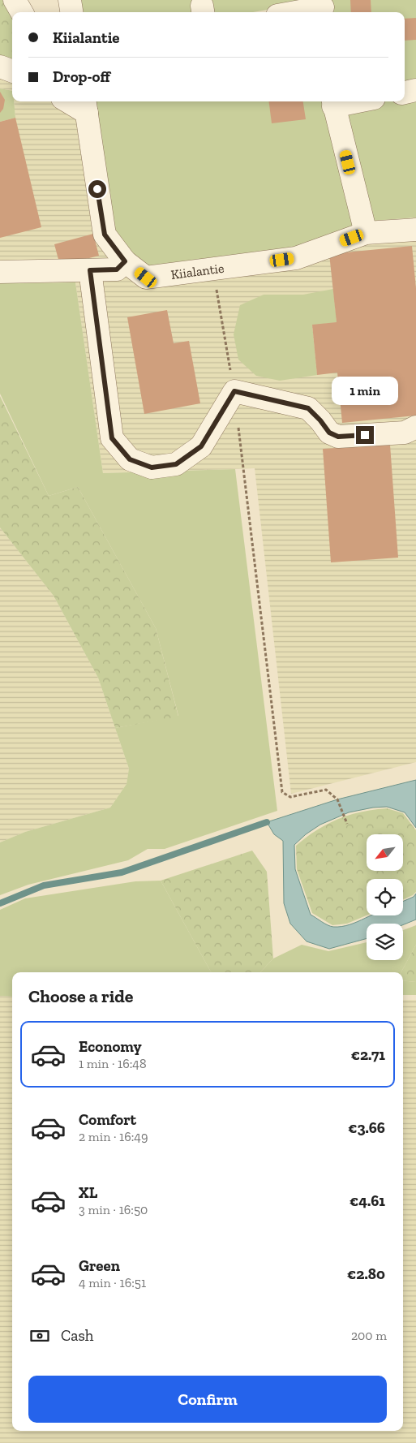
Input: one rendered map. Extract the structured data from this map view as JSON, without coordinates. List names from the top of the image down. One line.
{"streets":{"street":["Kiialantie"]},"north":"bottom left","page":{"banner":["Kiialantie","Drop-off"],"bubble":"1 min","heading":"Choose a ride","list":[{"name":"Economy","note":"1 min · 16:48","value":"€2.71"},{"name":"Comfort","note":"2 min · 16:49","value":"€3.66"},{"name":"XL","note":"3 min · 16:50","value":"€4.61"},{"name":"Green","note":"4 min · 16:51","value":"€2.80"}],"pay":["Cash","200 m"],"buttons":"Confirm"}}
